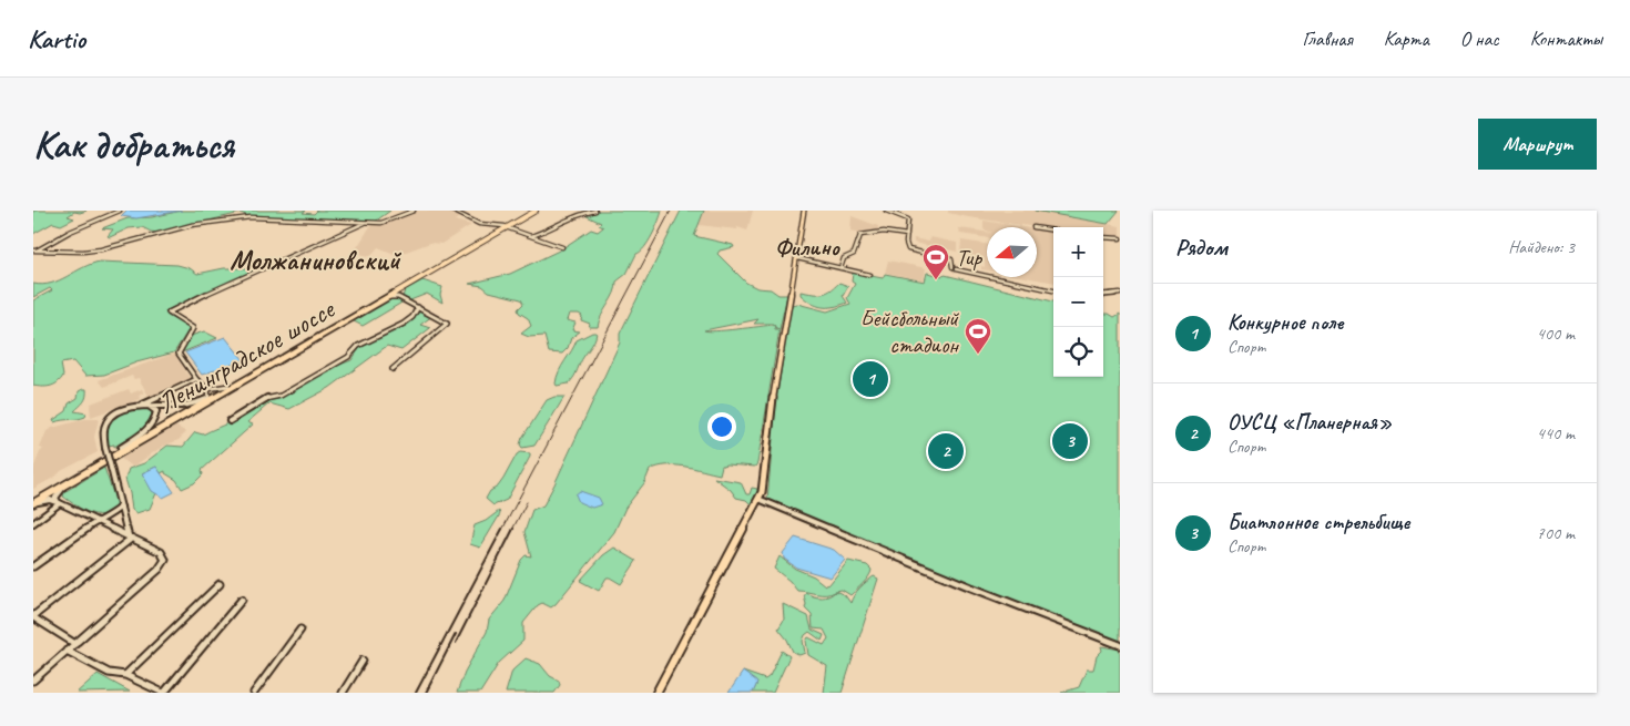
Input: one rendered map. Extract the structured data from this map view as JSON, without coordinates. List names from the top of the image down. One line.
{"streets":{"highway":["Ленинградское шоссе"]},"districts":["Филино","Молжаниновский"],"places":{"sports":["Тир","Бейсбольный стадион"]},"north":"left","page":{"header":"Kartio","nav":["Главная","Карта","О нас","Контакты"],"buttons":"Маршрут","title":"Как добраться","heading":["Рядом","Найдено: 3"],"map_buttons":["+","−"],"list":[{"mark":"1","name":"Конкурное поле","note":"Спорт","value":"400 m"},{"mark":"2","name":"ОУСЦ «Планерная»","note":"Спорт","value":"440 m"},{"mark":"3","name":"Биатлонное стрельбище","note":"Спорт","value":"700 m"}],"pins":["1","3","2"]}}
